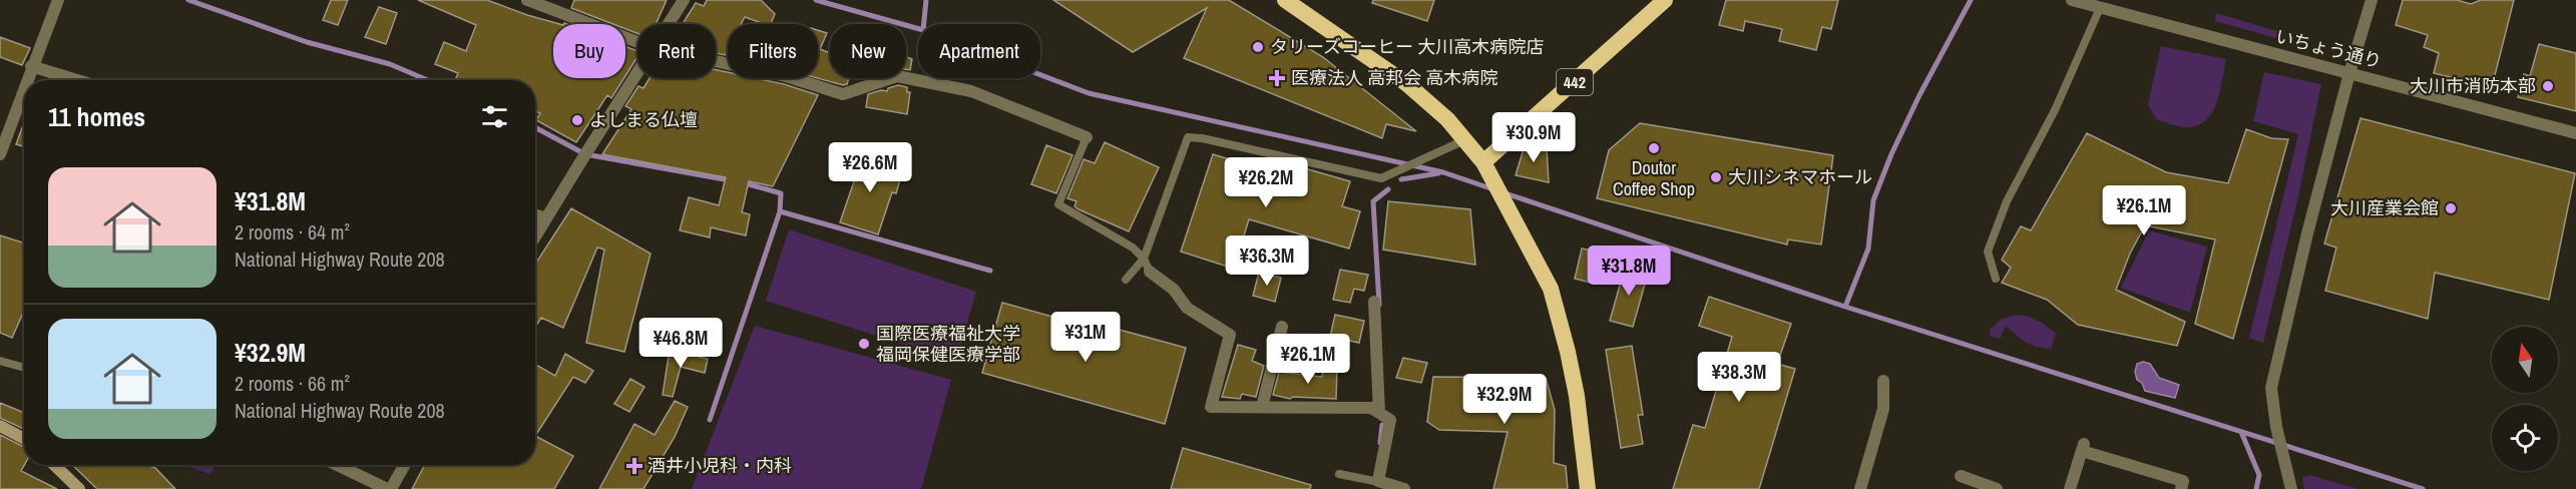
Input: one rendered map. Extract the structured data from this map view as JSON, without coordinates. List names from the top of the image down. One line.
{"streets":{"highway":["442"],"street":["いちょう通り"]},"places":{"other":["タリーズコーヒー 大川高木病院店","大川市消防本部","よしまる仏壇","Doutor Coffee Shop","大川シネマホール","大川産業会館","国際医療福祉大学 福岡保健医療学部"],"health":["医療法人 高邦会 高木病院","酒井小児科・内科"]},"north":"top","page":{"chip":["Buy","Rent","Filters","New","Apartment"],"heading":"11 homes","price":["¥30.9M","¥26.6M","¥26.2M","¥26.1M","¥36.3M","¥31.8M","¥31M","¥46.8M","¥26.1M","¥38.3M","¥32.9M"],"list":[{"name":"¥31.8M","note":"2 rooms · 64 m² · National Highway Route 208"},{"name":"¥32.9M","note":"2 rooms · 66 m² · National Highway Route 208"}]}}
